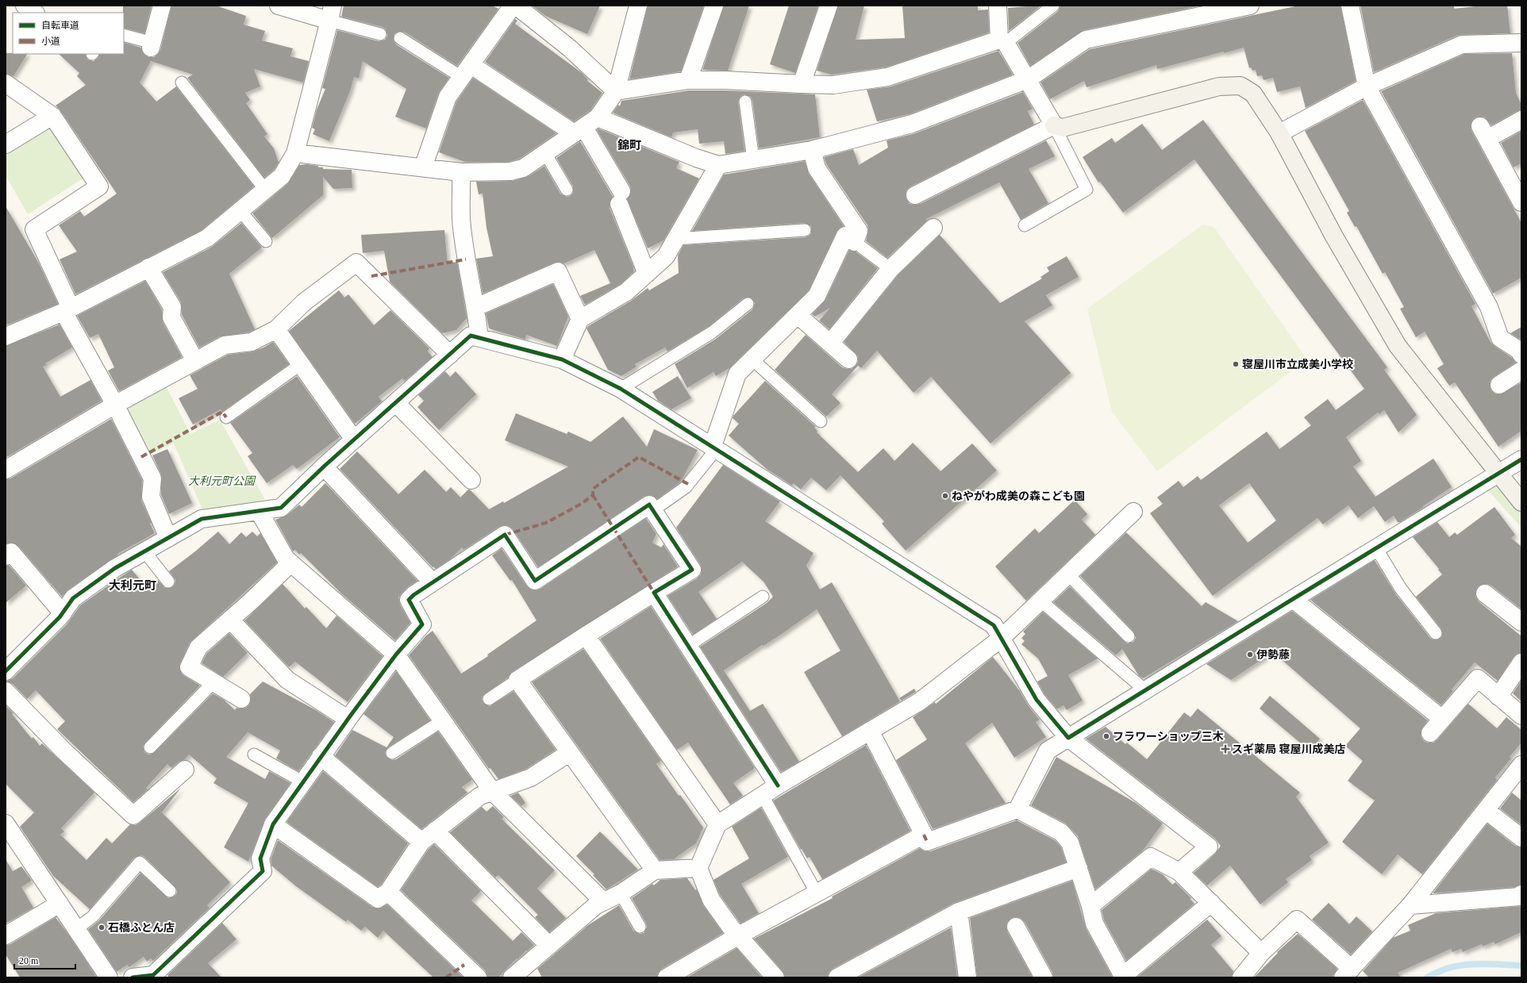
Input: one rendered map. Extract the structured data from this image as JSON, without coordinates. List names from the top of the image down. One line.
{"districts":["錦町","大利元町"],"parks":["大利元町公園"],"places":{"other":["寝屋川市立成美小学校","ねやがわ成美の森こども園","伊勢藤","フラワーショップ三木","石橋ふとん店"],"health":["スギ薬局 寝屋川成美店"]},"legend":["自転車道","小道"],"scale_bar":"20 m"}
